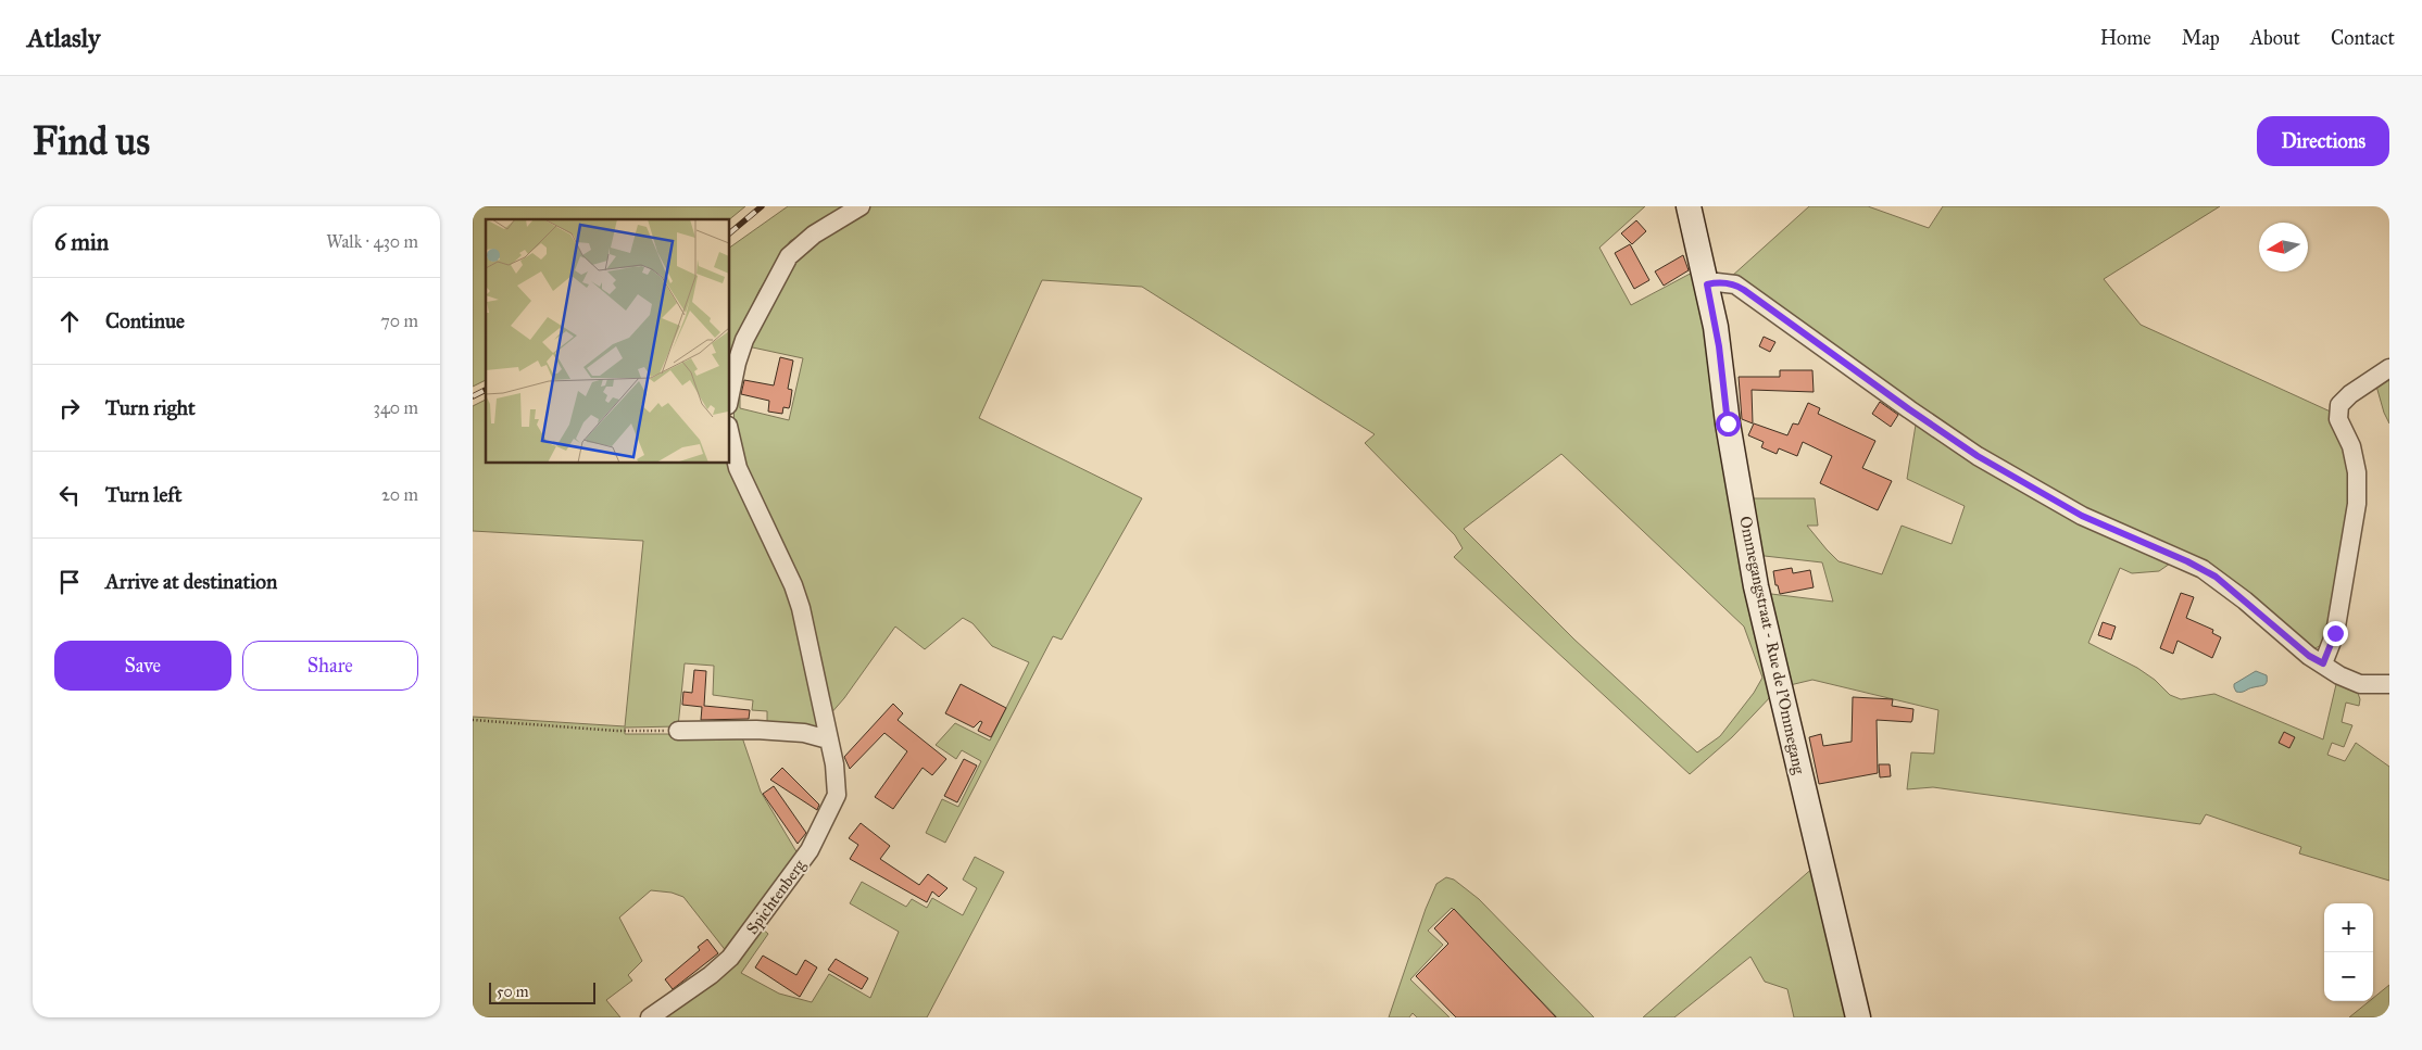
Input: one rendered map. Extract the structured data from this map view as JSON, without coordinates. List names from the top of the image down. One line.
{"streets":{"main road":["Ommegangstraat - Rue de l'Ommegang"],"street":["Spichtenberg"]},"scale_bar":"50 m","north":"left","page":{"header":"Atlasly","nav":["Home","Map","About","Contact"],"buttons":["Directions",["Save","Share"]],"title":"Find us","heading":["6 min","Walk · 430 m"],"list":[["Continue","70 m"],["Turn right","340 m"],["Turn left","20 m"],"Arrive at destination"],"map_buttons":["+","−"],"scale":"50 m"}}
